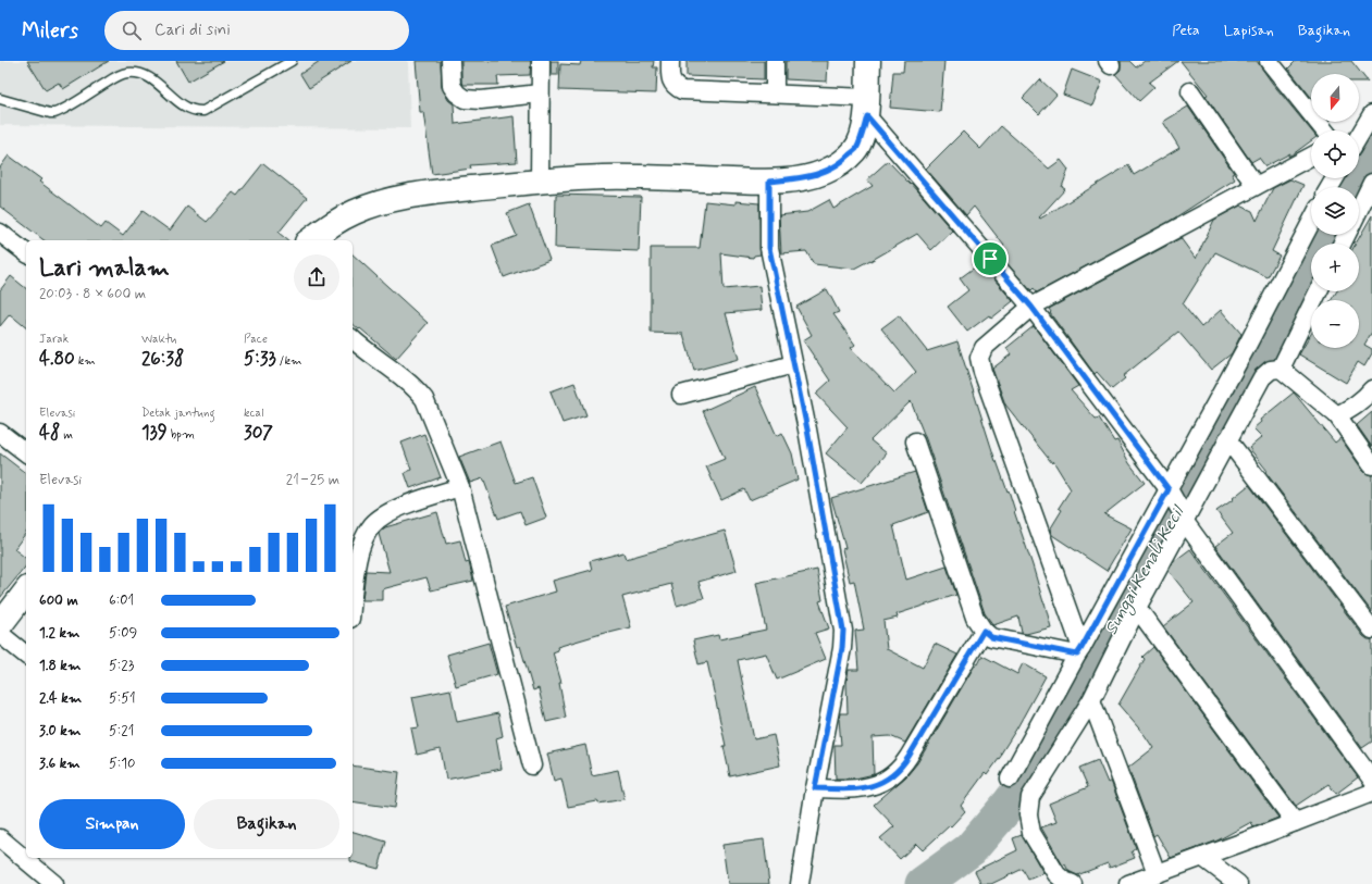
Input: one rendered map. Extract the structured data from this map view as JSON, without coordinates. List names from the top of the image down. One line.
{"water":["Sungai Kenali Kecil"],"north":"bottom","page":{"header":"Milers","search":"Cari di sini","nav":["Peta","Lapisan","Bagikan"],"map_buttons":["+","−"],"heading":["Lari malam","20:03 · 8 × 600 m"],"stats":[["Jarak","4.80 km"],["Waktu","26:38"],["Pace","5:33 /km"],["Elevasi","48 m"],["Detak jantung","139 bpm"],["kcal","307"]],"chart":["Elevasi","21–25 m"],"list":[{"name":"600 m","note":"6:01"},{"name":"1.2 km","note":"5:09"},{"name":"1.8 km","note":"5:23"},{"name":"2.4 km","note":"5:51"},{"name":"3.0 km","note":"5:21"},{"name":"3.6 km","note":"5:10"}],"buttons":["Simpan","Bagikan"]}}
